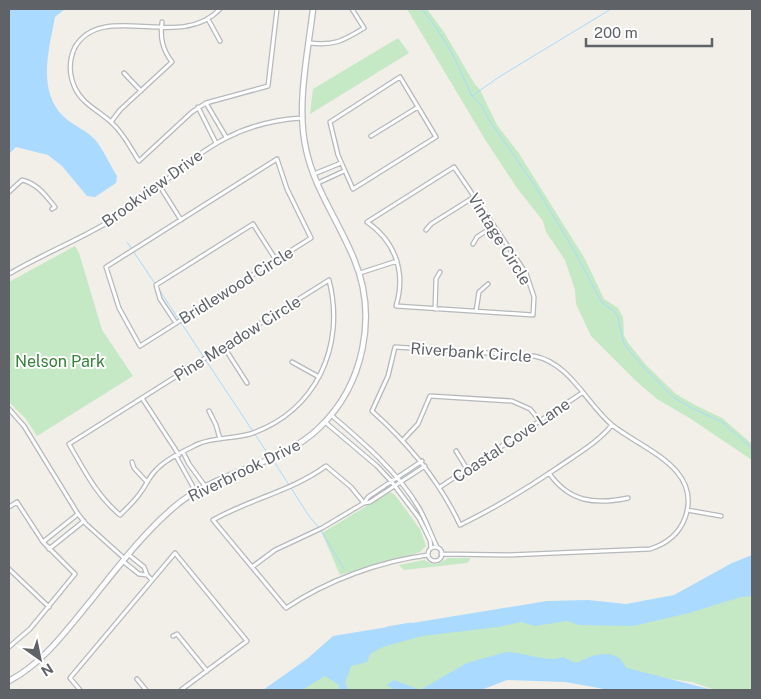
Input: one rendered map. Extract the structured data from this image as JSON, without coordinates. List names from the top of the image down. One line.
{"streets":{"street":["Brookview Drive","Vintage Circle","Bridlewood Circle","Pine Meadow Circle","Riverbank Circle","Coastal Cove Lane","Riverbrook Drive"]},"crossings":[["Brookview Drive","Riverbrook Drive"],["Riverbank Circle","Coastal Cove Lane"]],"parks":["Nelson Park"],"scale_bar":"200 m","north":"bottom right"}
